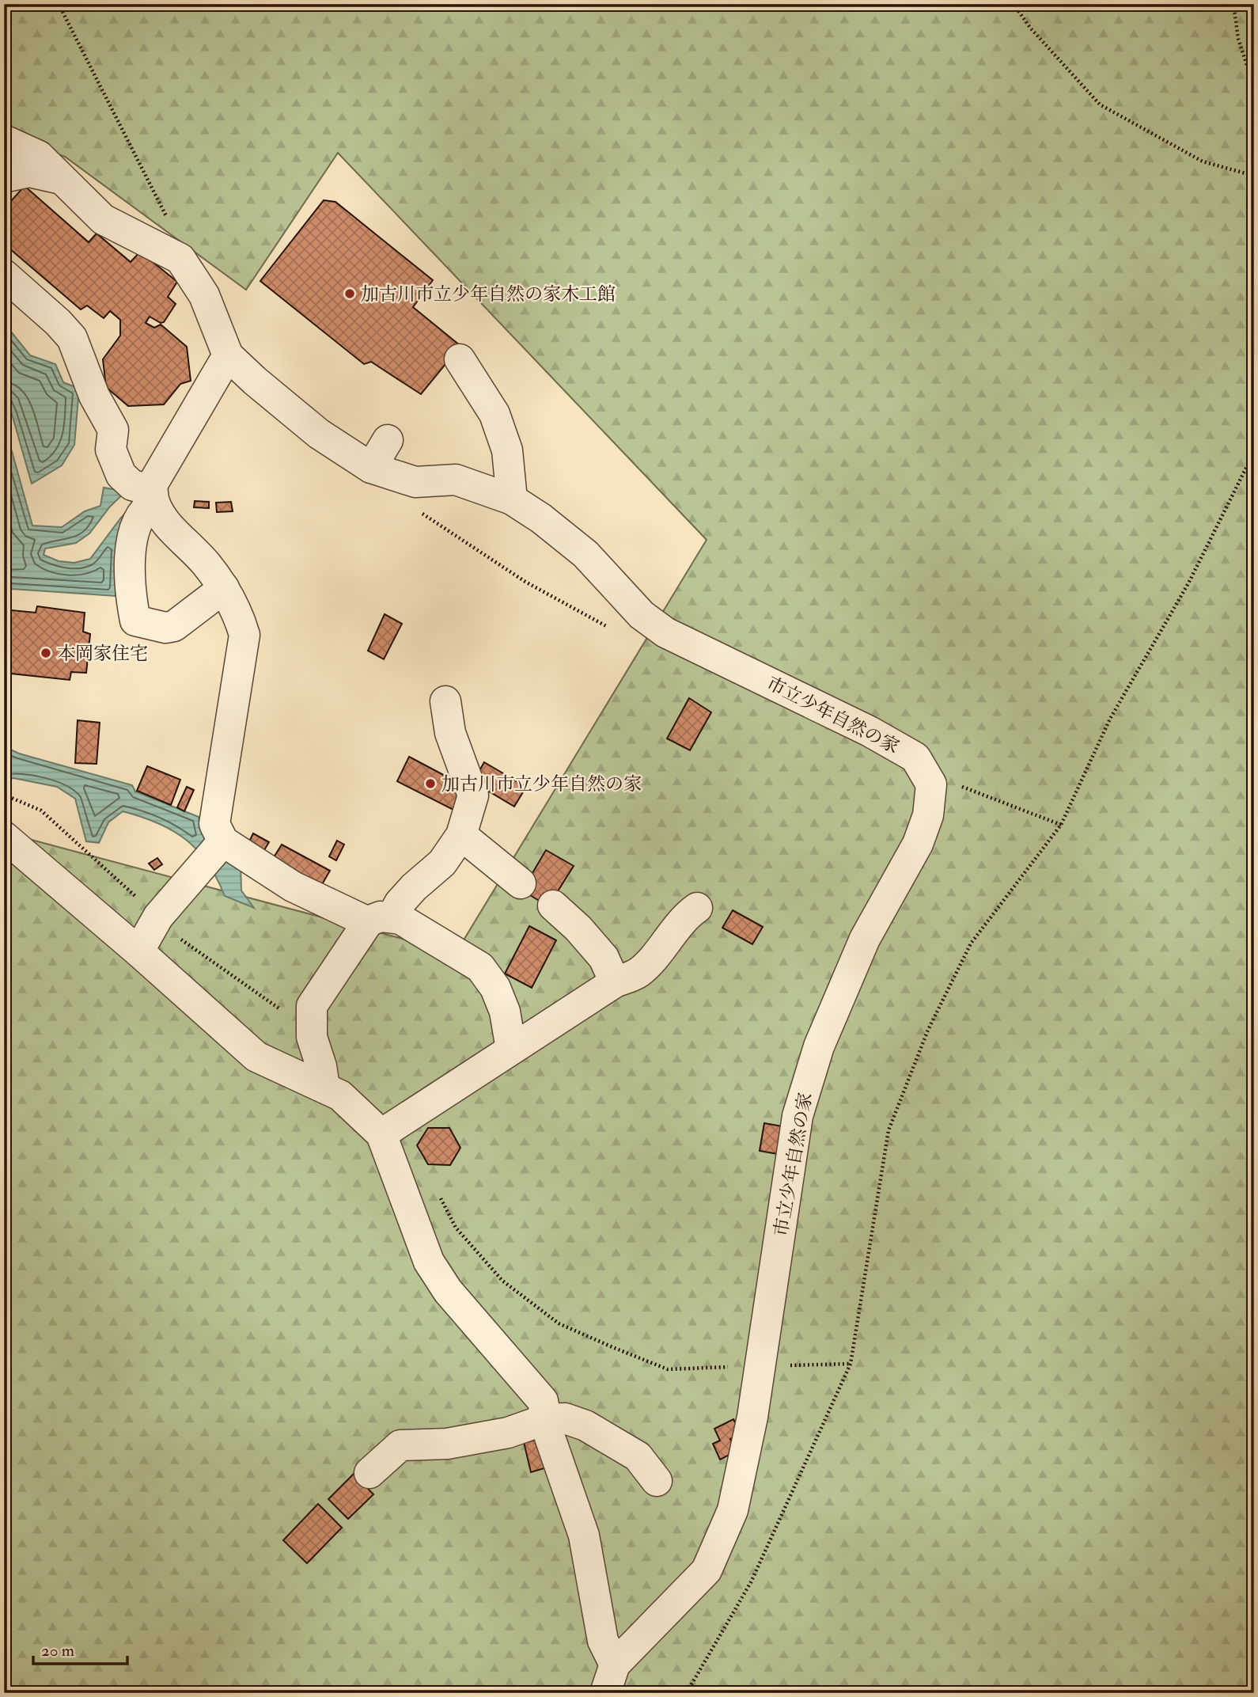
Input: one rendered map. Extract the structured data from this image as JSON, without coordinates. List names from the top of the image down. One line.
{"streets":{"lane":["市立少年自然の家"]},"places":["加古川市立少年自然の家木工館","本岡家住宅","加古川市立少年自然の家"],"scale_bar":"20 m"}
